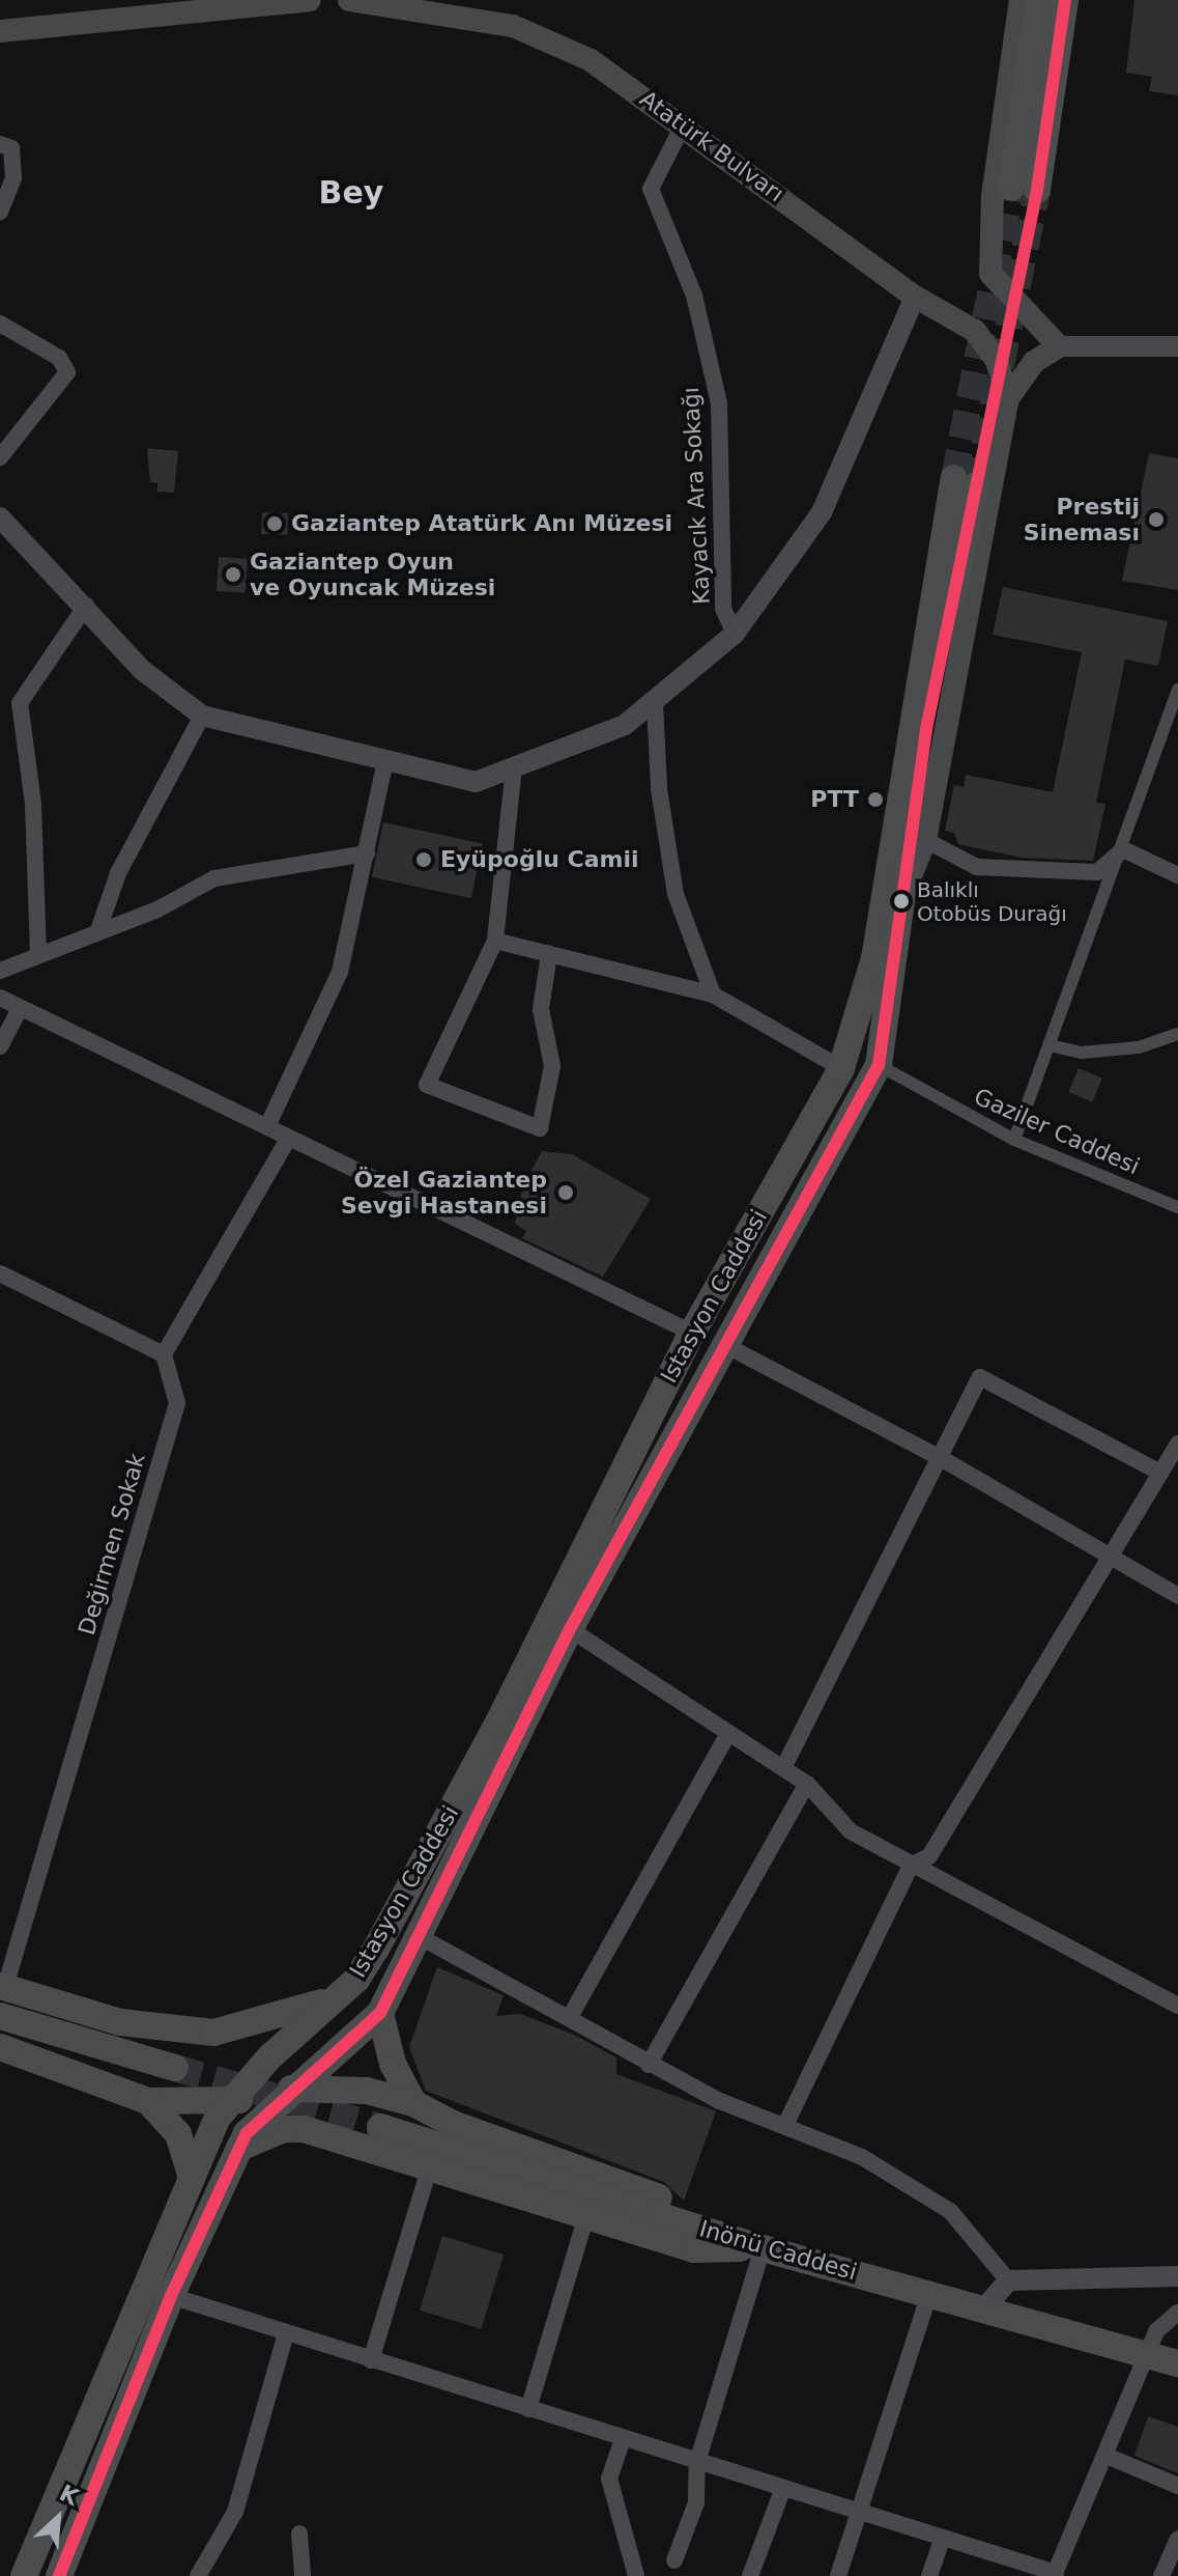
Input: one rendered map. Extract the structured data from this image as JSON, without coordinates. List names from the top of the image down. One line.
{"streets":{"main road":["Atatürk Bulvarı","Istasyon Caddesi","Inönü Caddesi"],"street":["Kayacık Ara Sokağı","Gaziler Caddesi","Değirmen Sokak"]},"crossings":[["Atatürk Bulvarı","Kayacık Ara Sokağı"]],"districts":["Bey"],"places":["Prestij Sineması","Gaziantep Atatürk Anı Müzesi","Gaziantep Oyun ve Oyuncak Müzesi","PTT","Eyüpoğlu Camii","Balıklı Otobüs Durağı","Özel Gaziantep Sevgi Hastanesi"],"north":"top right"}
